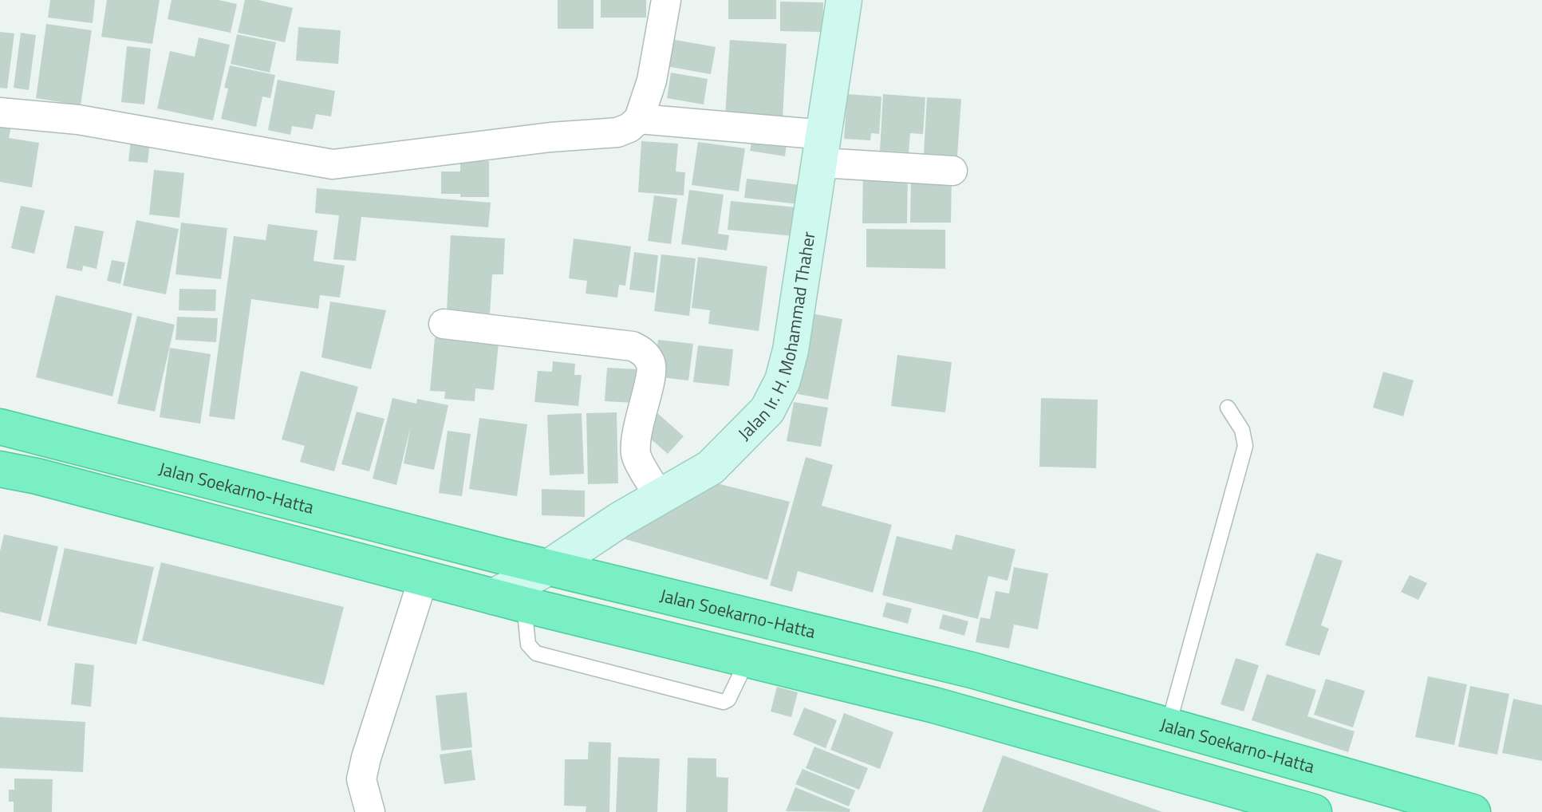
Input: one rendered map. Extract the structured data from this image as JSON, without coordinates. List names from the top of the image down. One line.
{"streets":{"highway":["Jalan Soekarno-Hatta"],"main road":["Jalan Ir. H. Mohammad Thaher"]},"crossings":[["Jalan Ir. H. Mohammad Thaher","Jalan Soekarno-Hatta"]]}
